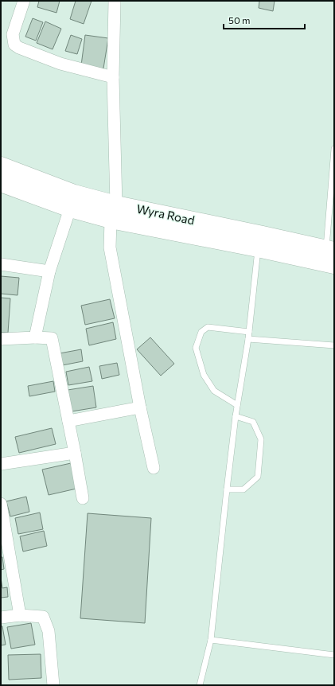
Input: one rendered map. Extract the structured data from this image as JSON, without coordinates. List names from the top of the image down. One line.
{"streets":{"main road":["Wyra Road"]},"scale_bar":"50 m"}
